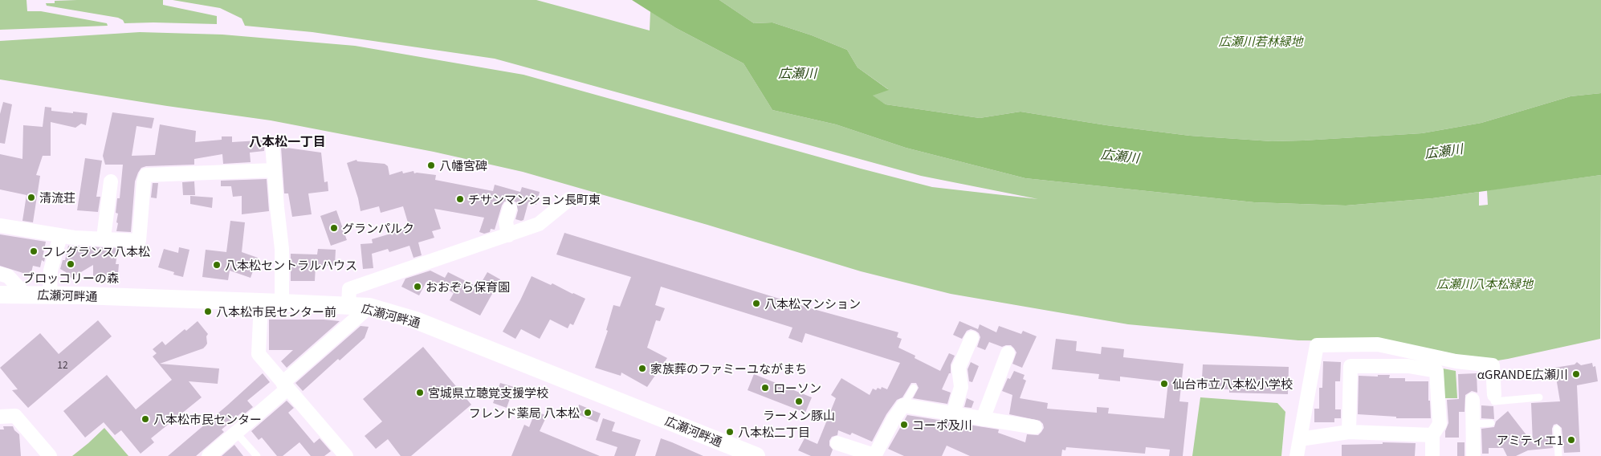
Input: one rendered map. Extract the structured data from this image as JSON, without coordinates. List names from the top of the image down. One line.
{"streets":{"street":["広瀬河畔通"]},"districts":["八本松一丁目"],"water":["広瀬川"],"parks":["広瀬川若林緑地","広瀬川八本松緑地"],"places":["八幡宮碑","清流荘","チサンマンション長町東","グランパルク","フレグランス八本松","ブロッコリーの森","八本松セントラルハウス","おおぞら保育園","八本松マンション","八本松市民センター前","家族葬のファミーユながまち","αGRANDE広瀬川","仙台市立八本松小学校","ローソン","宮城県立聴覚支援学校","ラーメン豚山","フレンド薬局 八本松","八本松市民センター","コーポ及川","八本松二丁目","アミティエ1"],"house_numbers":["12"]}
